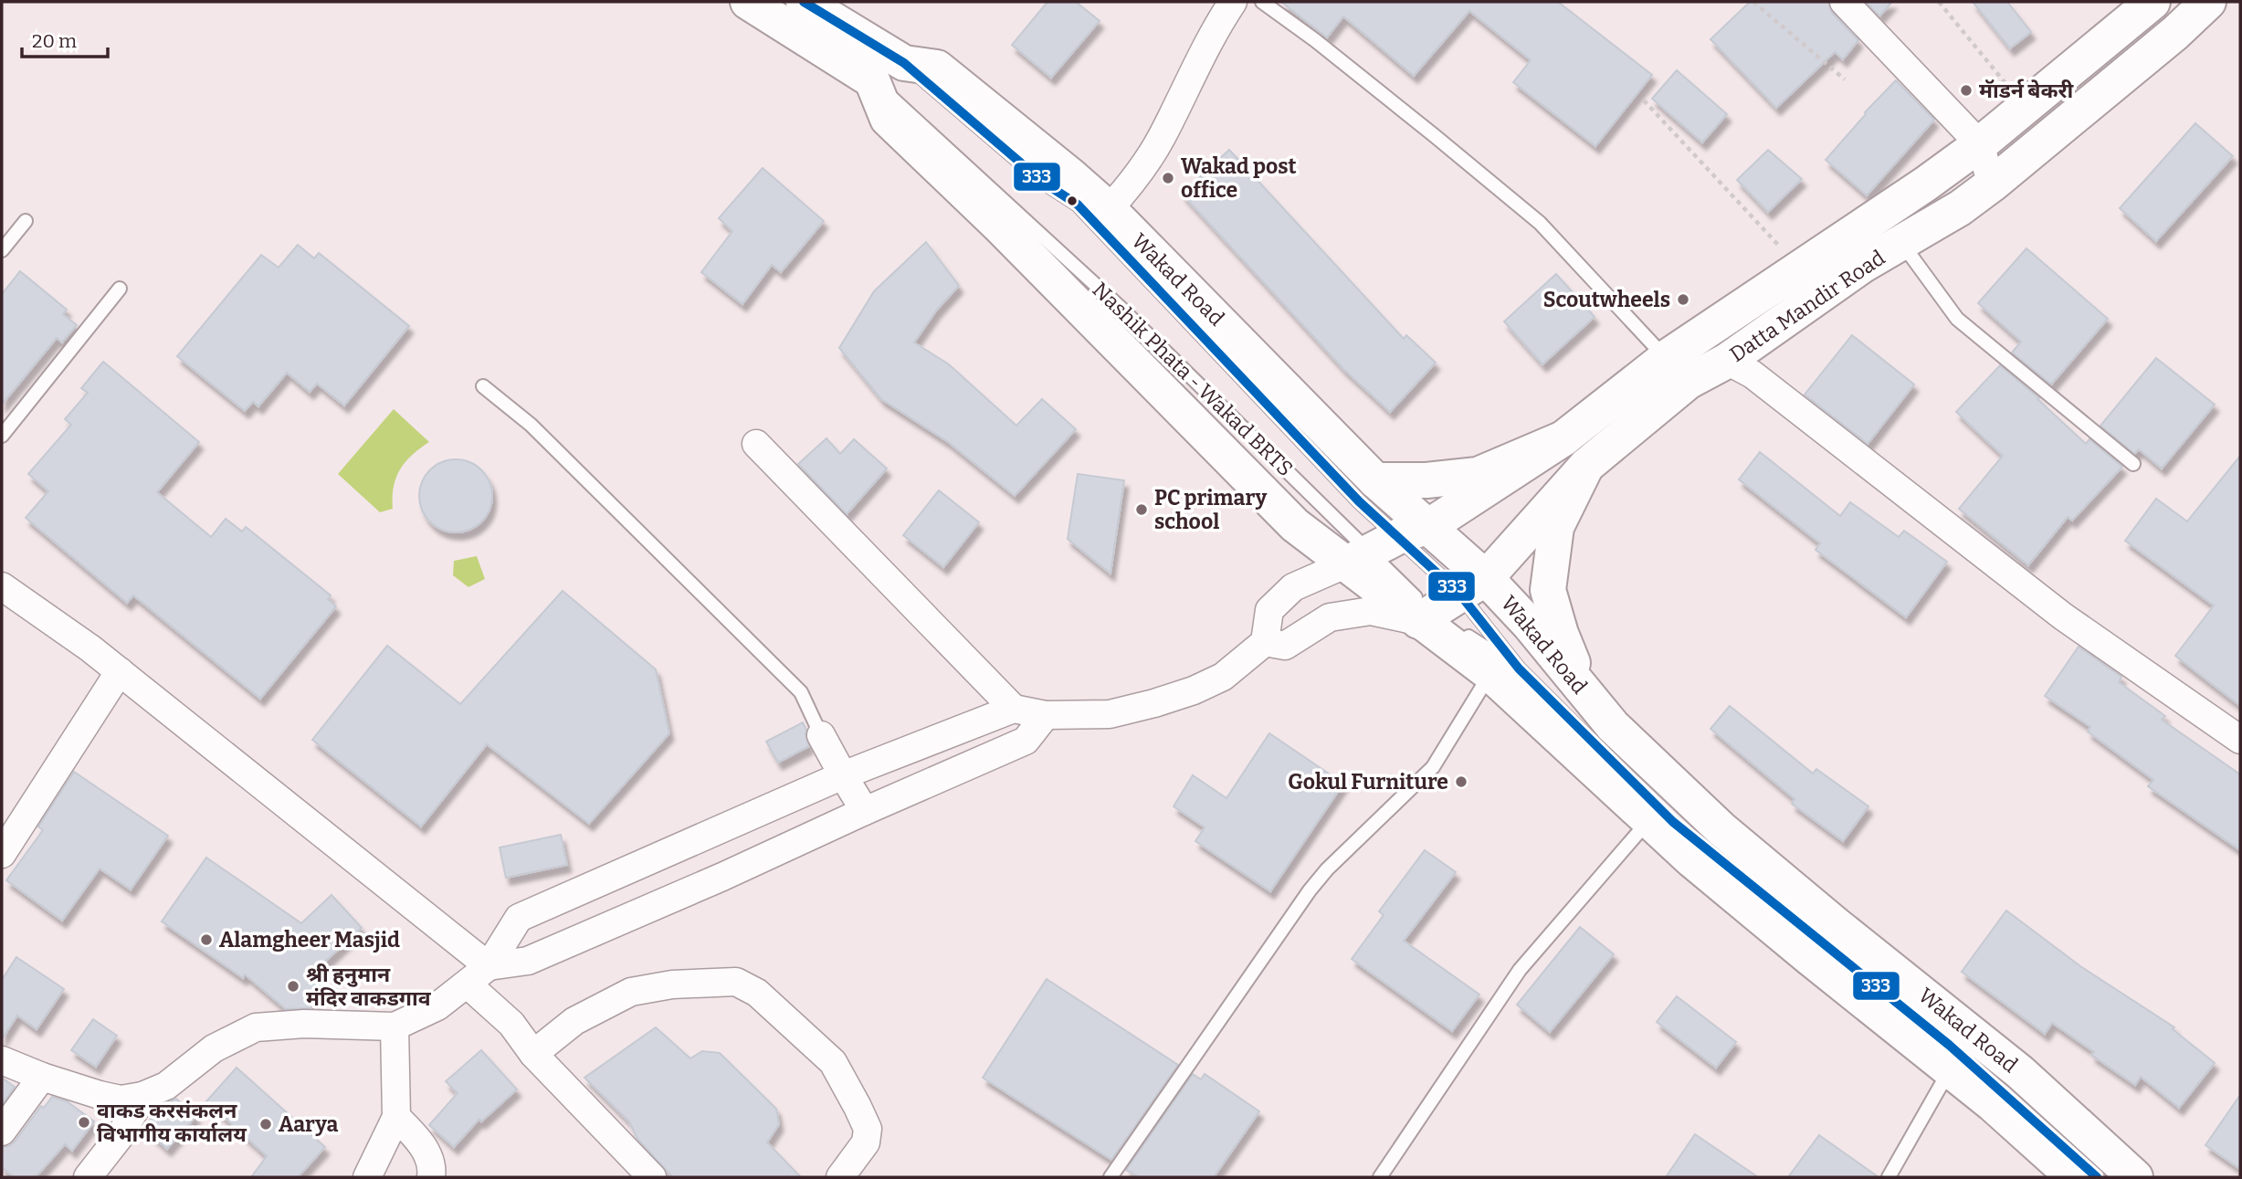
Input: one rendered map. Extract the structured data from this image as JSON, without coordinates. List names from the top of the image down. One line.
{"streets":{"main road":["Wakad Road","Datta Mandir Road"],"lane":["Nashik Phata - Wakad BRTS"]},"crossings":[["Wakad Road","Datta Mandir Road"],["Wakad Road","Nashik Phata - Wakad BRTS"],["Datta Mandir Road","Nashik Phata - Wakad BRTS"]],"places":["मॅाडर्न बेकरी","Wakad post office","Scoutwheels","PC primary school","Gokul Furniture","Alamgheer Masjid","श्री हनुमान मंदिर वाकडगाव","वाकड करसंकलन विभागीय कार्यालय","Aarya"],"lines":["transit line 333"],"scale_bar":"20 m"}
